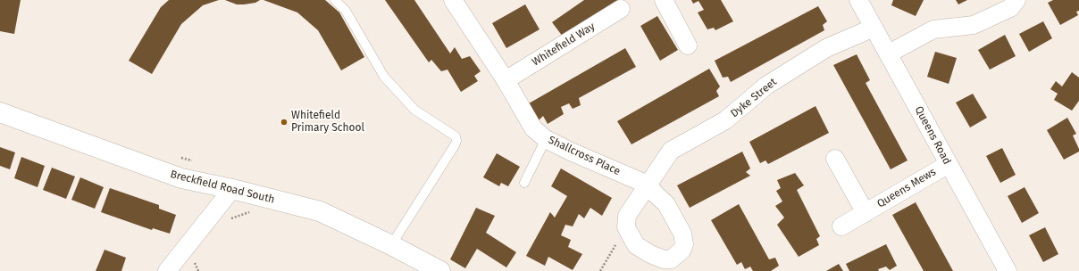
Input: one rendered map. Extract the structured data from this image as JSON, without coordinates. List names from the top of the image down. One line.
{"streets":{"street":["Whitefield Way","Dyke Street","Queens Road","Shallcross Place","Breckfield Road South","Queens Mews"]},"crossings":[["Whitefield Way","Shallcross Place"],["Dyke Street","Queens Road"],["Dyke Street","Shallcross Place"],["Queens Road","Queens Mews"]],"places":["Whitefield Primary School"]}
